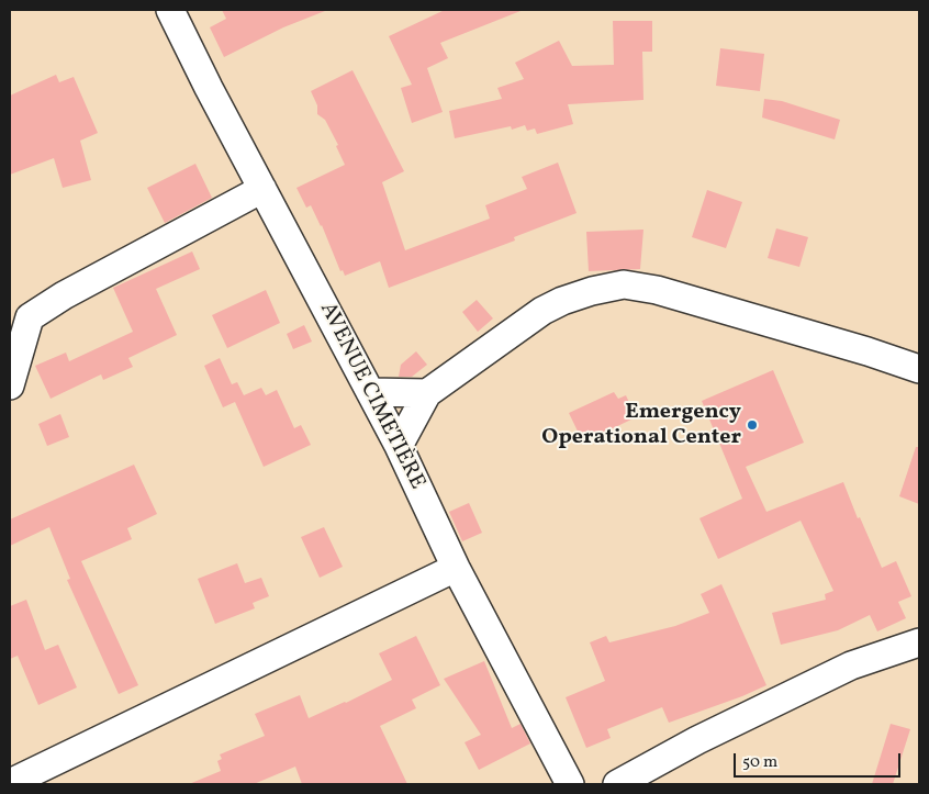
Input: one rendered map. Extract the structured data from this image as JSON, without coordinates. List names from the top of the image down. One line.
{"streets":{"street":["AVENUE CIMETIÈRE"]},"places":["Emergency Operational Center"],"scale_bar":"50 m"}
